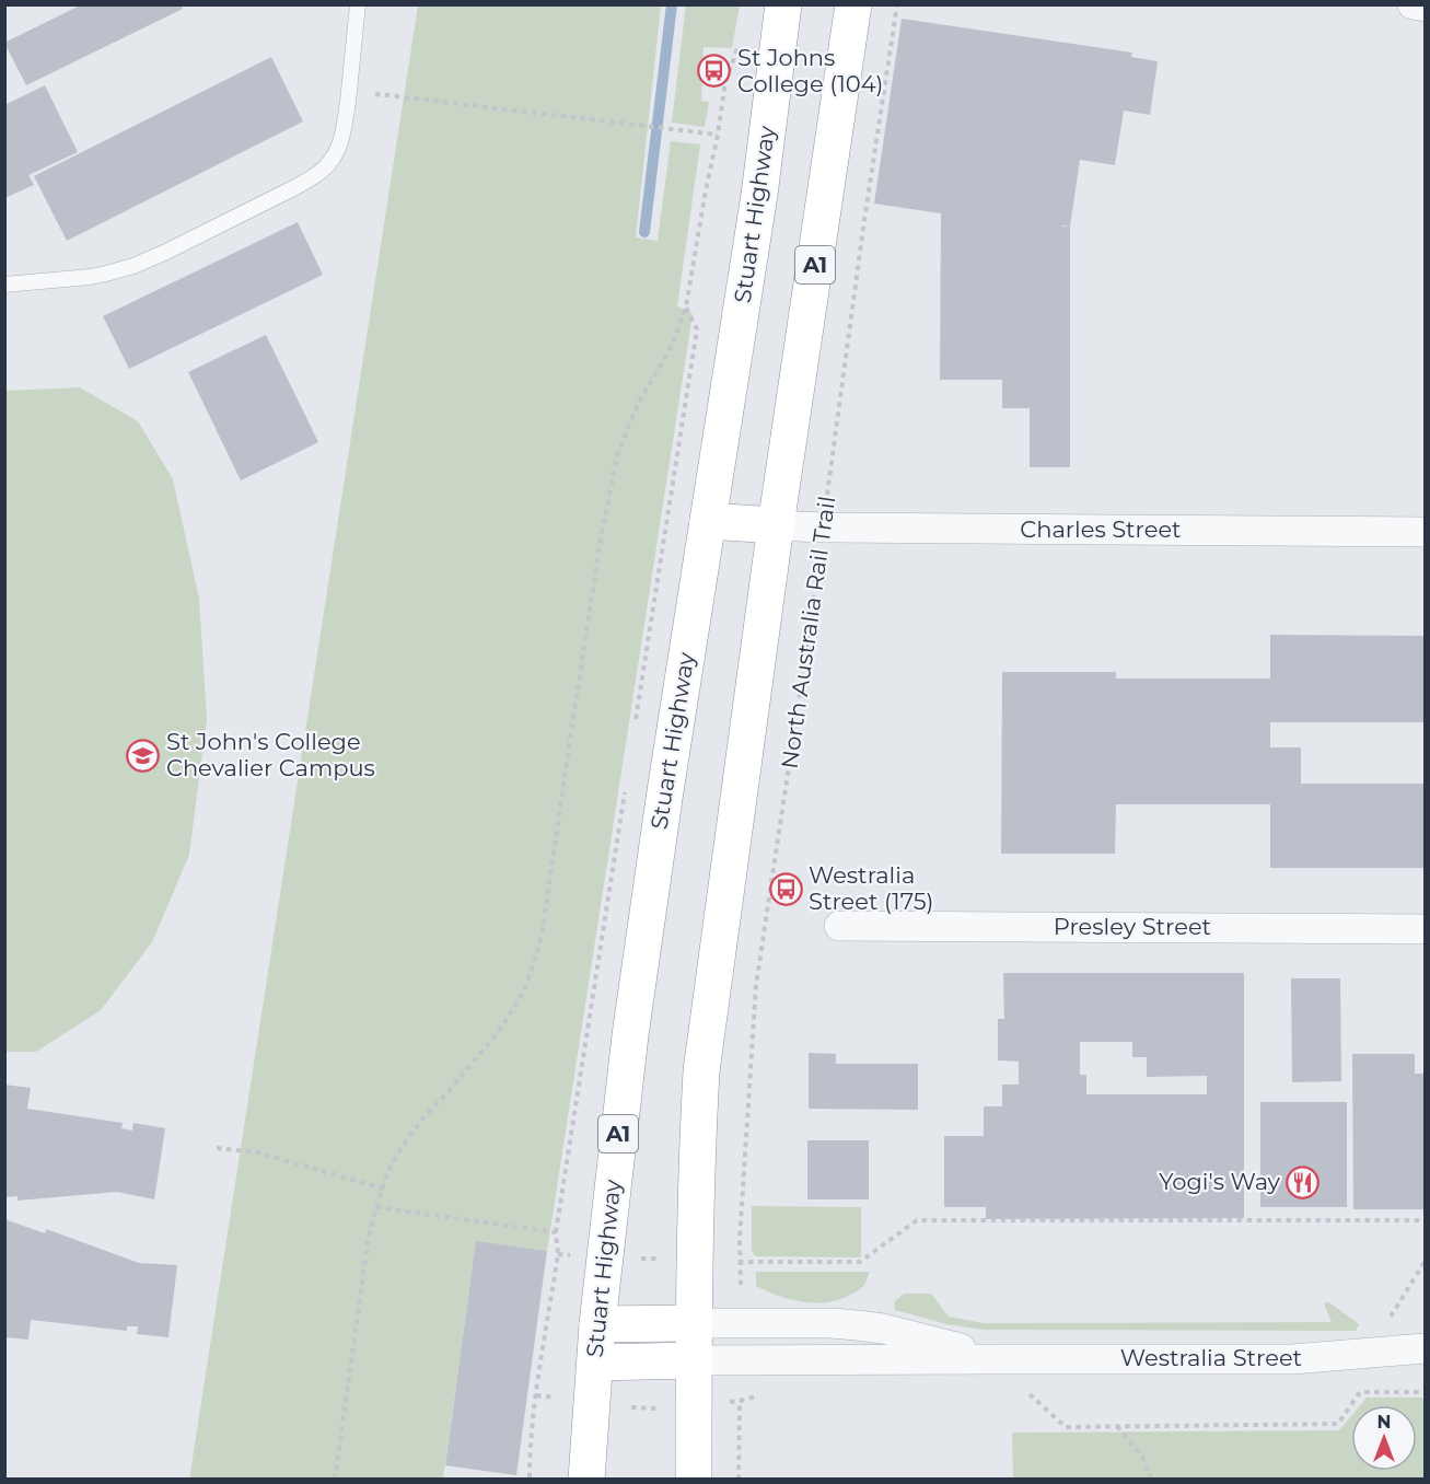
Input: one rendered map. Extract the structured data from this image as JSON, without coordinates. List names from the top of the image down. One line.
{"streets":{"highway":["Stuart Highway","A1","Westralia Street"],"street":["Charles Street","Presley Street"],"path":["North Australia Rail Trail"]},"crossings":[["Stuart Highway","Westralia Street"],["A1","Charles Street"],["A1","Westralia Street"],["Charles Street","North Australia Rail Trail"]],"places":{"bus stop":["St Johns College (104)","Westralia Street (175)"],"school or university":["St John's College Chevalier Campus"],"restaurant":["Yogi's Way"]},"north":"top"}
